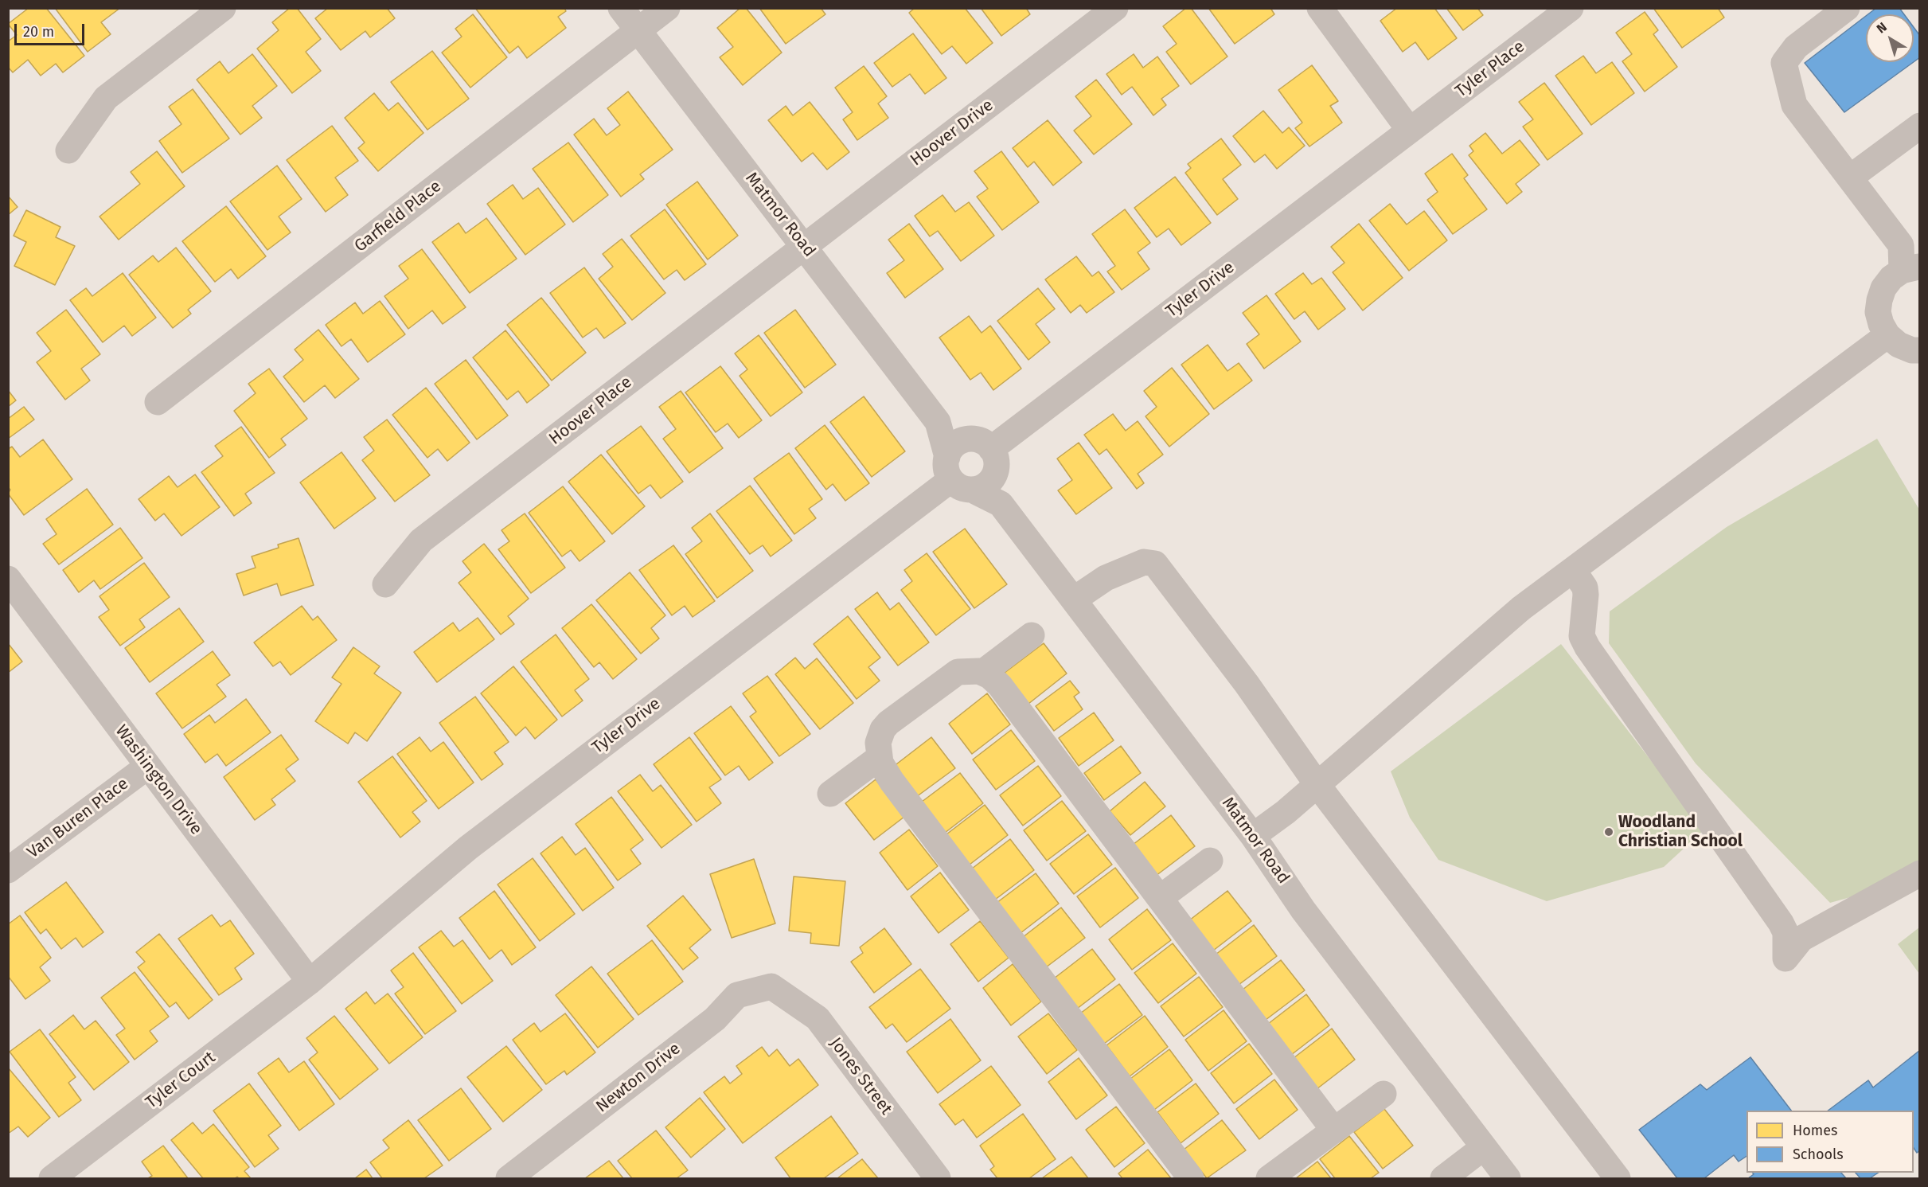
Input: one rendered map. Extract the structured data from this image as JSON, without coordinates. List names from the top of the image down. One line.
{"streets":{"street":["Tyler Place","Hoover Drive","Matmor Road","Garfield Place","Tyler Drive","Hoover Place","Washington Drive","Van Buren Place","Jones Street","Newton Drive","Tyler Court"]},"crossings":[["Tyler Place","Tyler Drive"],["Hoover Drive","Matmor Road"],["Hoover Drive","Hoover Place"],["Matmor Road","Garfield Place"],["Matmor Road","Tyler Drive"],["Matmor Road","Hoover Place"],["Tyler Drive","Washington Drive"],["Tyler Drive","Tyler Court"],["Washington Drive","Van Buren Place"],["Washington Drive","Tyler Court"],["Jones Street","Newton Drive"]],"places":["Woodland Christian School"],"legend":["Homes","Schools"],"scale_bar":"20 m","north":"top left"}
